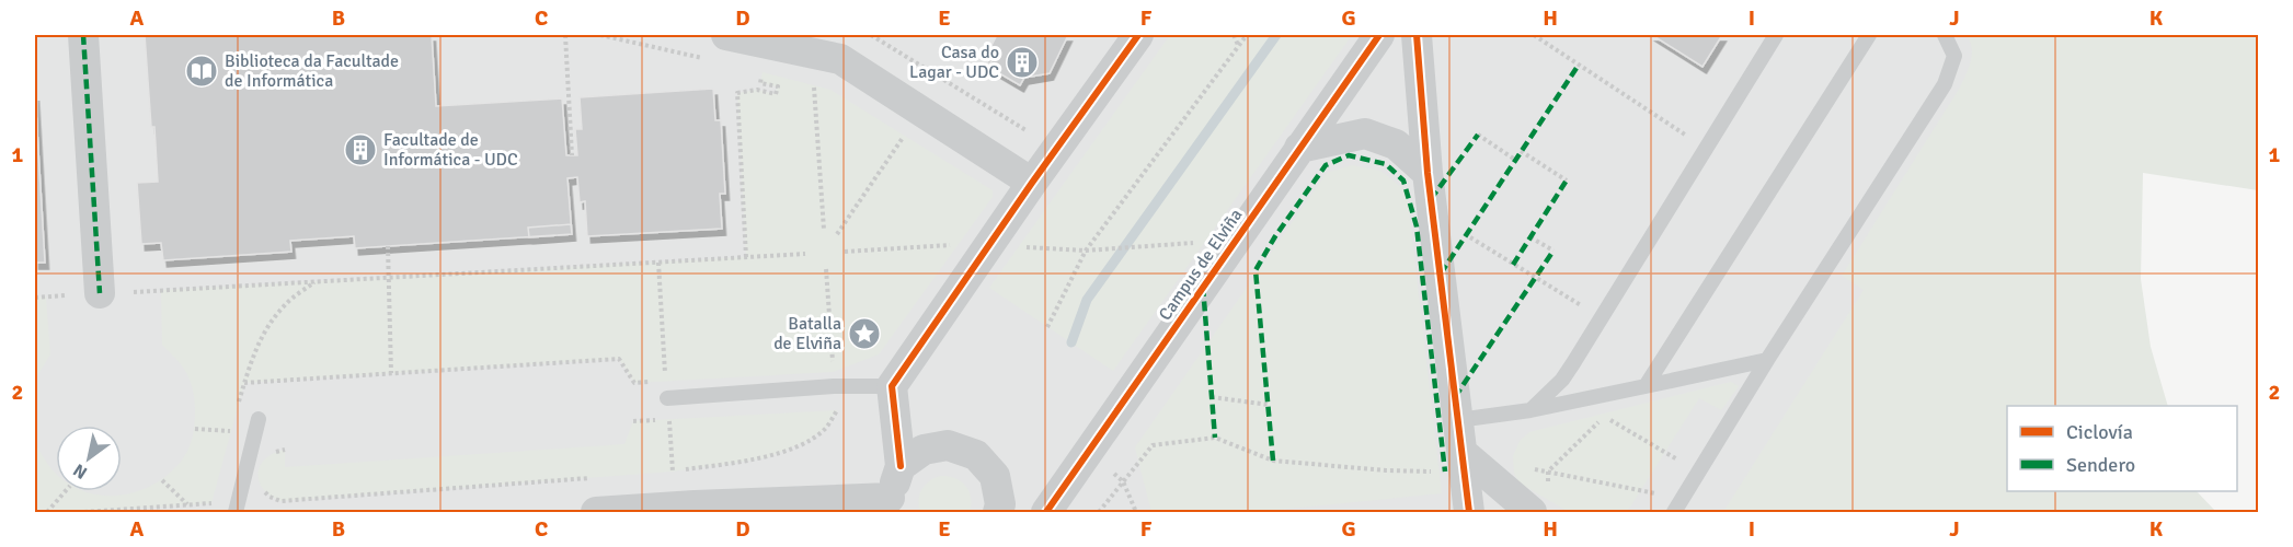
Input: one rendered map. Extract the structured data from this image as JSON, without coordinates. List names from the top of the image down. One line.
{"streets":{"street":["Campus de Elviña"]},"places":{"building":["Casa do Lagar - UDC","Facultade de Informática - UDC"],"library":["Biblioteca da Facultade de Informática"],"place":["Batalla de Elviña"]},"legend":["Ciclovía","Sendero"],"north":"bottom left","grid":{"columns":["A","B","C","D","E","F","G","H","I","J","K"],"rows":["1","2"]}}
